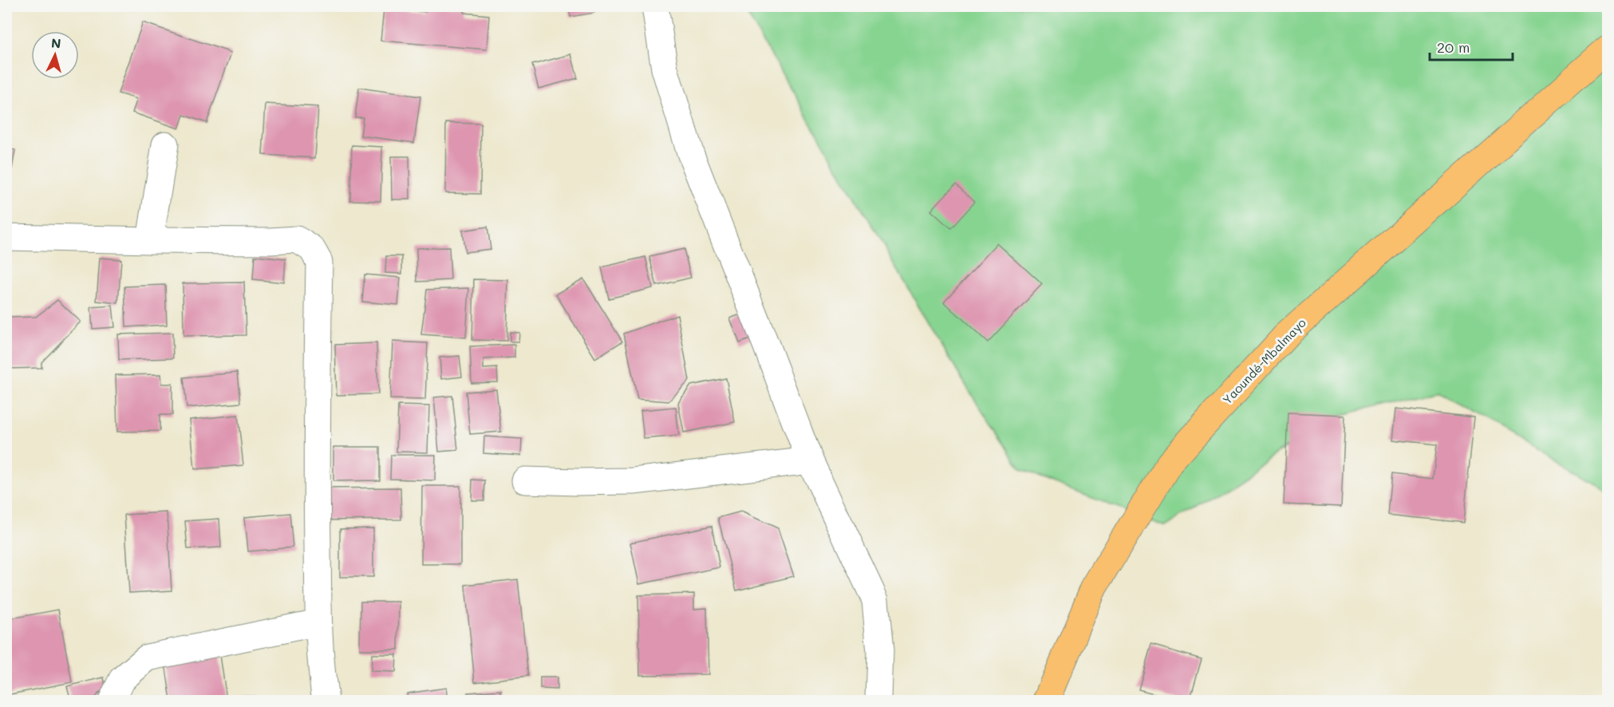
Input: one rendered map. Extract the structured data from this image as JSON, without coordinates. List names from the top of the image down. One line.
{"streets":{"highway":["Yaoundé-Mbalmayo"]},"scale_bar":"20 m","north":"top"}
